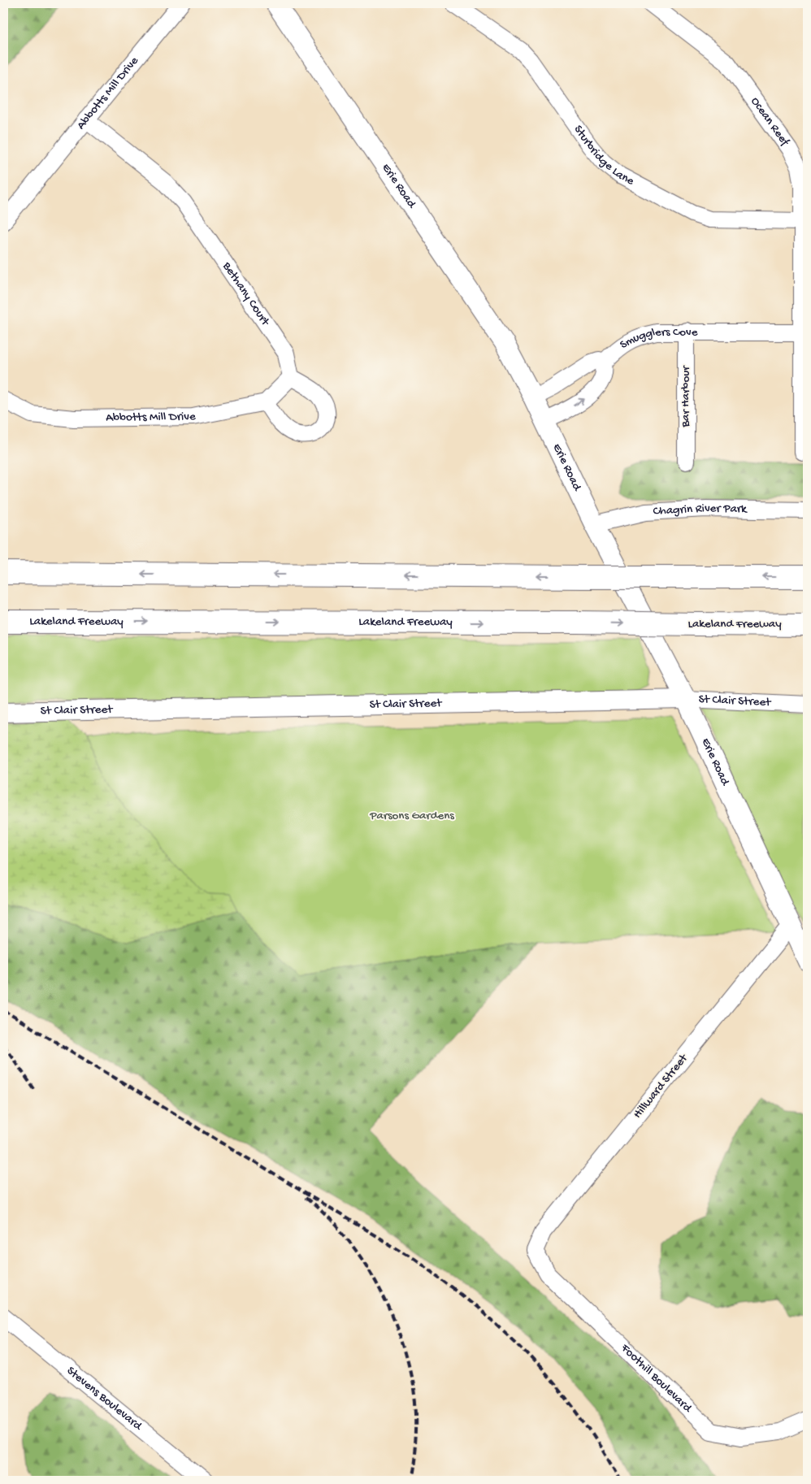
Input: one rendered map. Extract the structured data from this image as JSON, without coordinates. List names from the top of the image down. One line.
{"streets":{"highway":["Lakeland Freeway"],"street":["Abbotts Mill Drive","Ocean Reef","Sturbridge Lane","Erie Road","Bethany Court","Smugglers Cove","Bar Harbour","Chagrin River Park","St Clair Street","Hillward Street","Foothill Boulevard","Stevens Boulevard"]},"crossings":[["Abbotts Mill Drive","Bethany Court"],["Ocean Reef","Sturbridge Lane"],["Ocean Reef","Smugglers Cove"],["Erie Road","Chagrin River Park"],["Erie Road","St Clair Street"],["Erie Road","Hillward Street"],["Smugglers Cove","Bar Harbour"],["Hillward Street","Foothill Boulevard"]],"parks":["Parsons Gardens"]}
